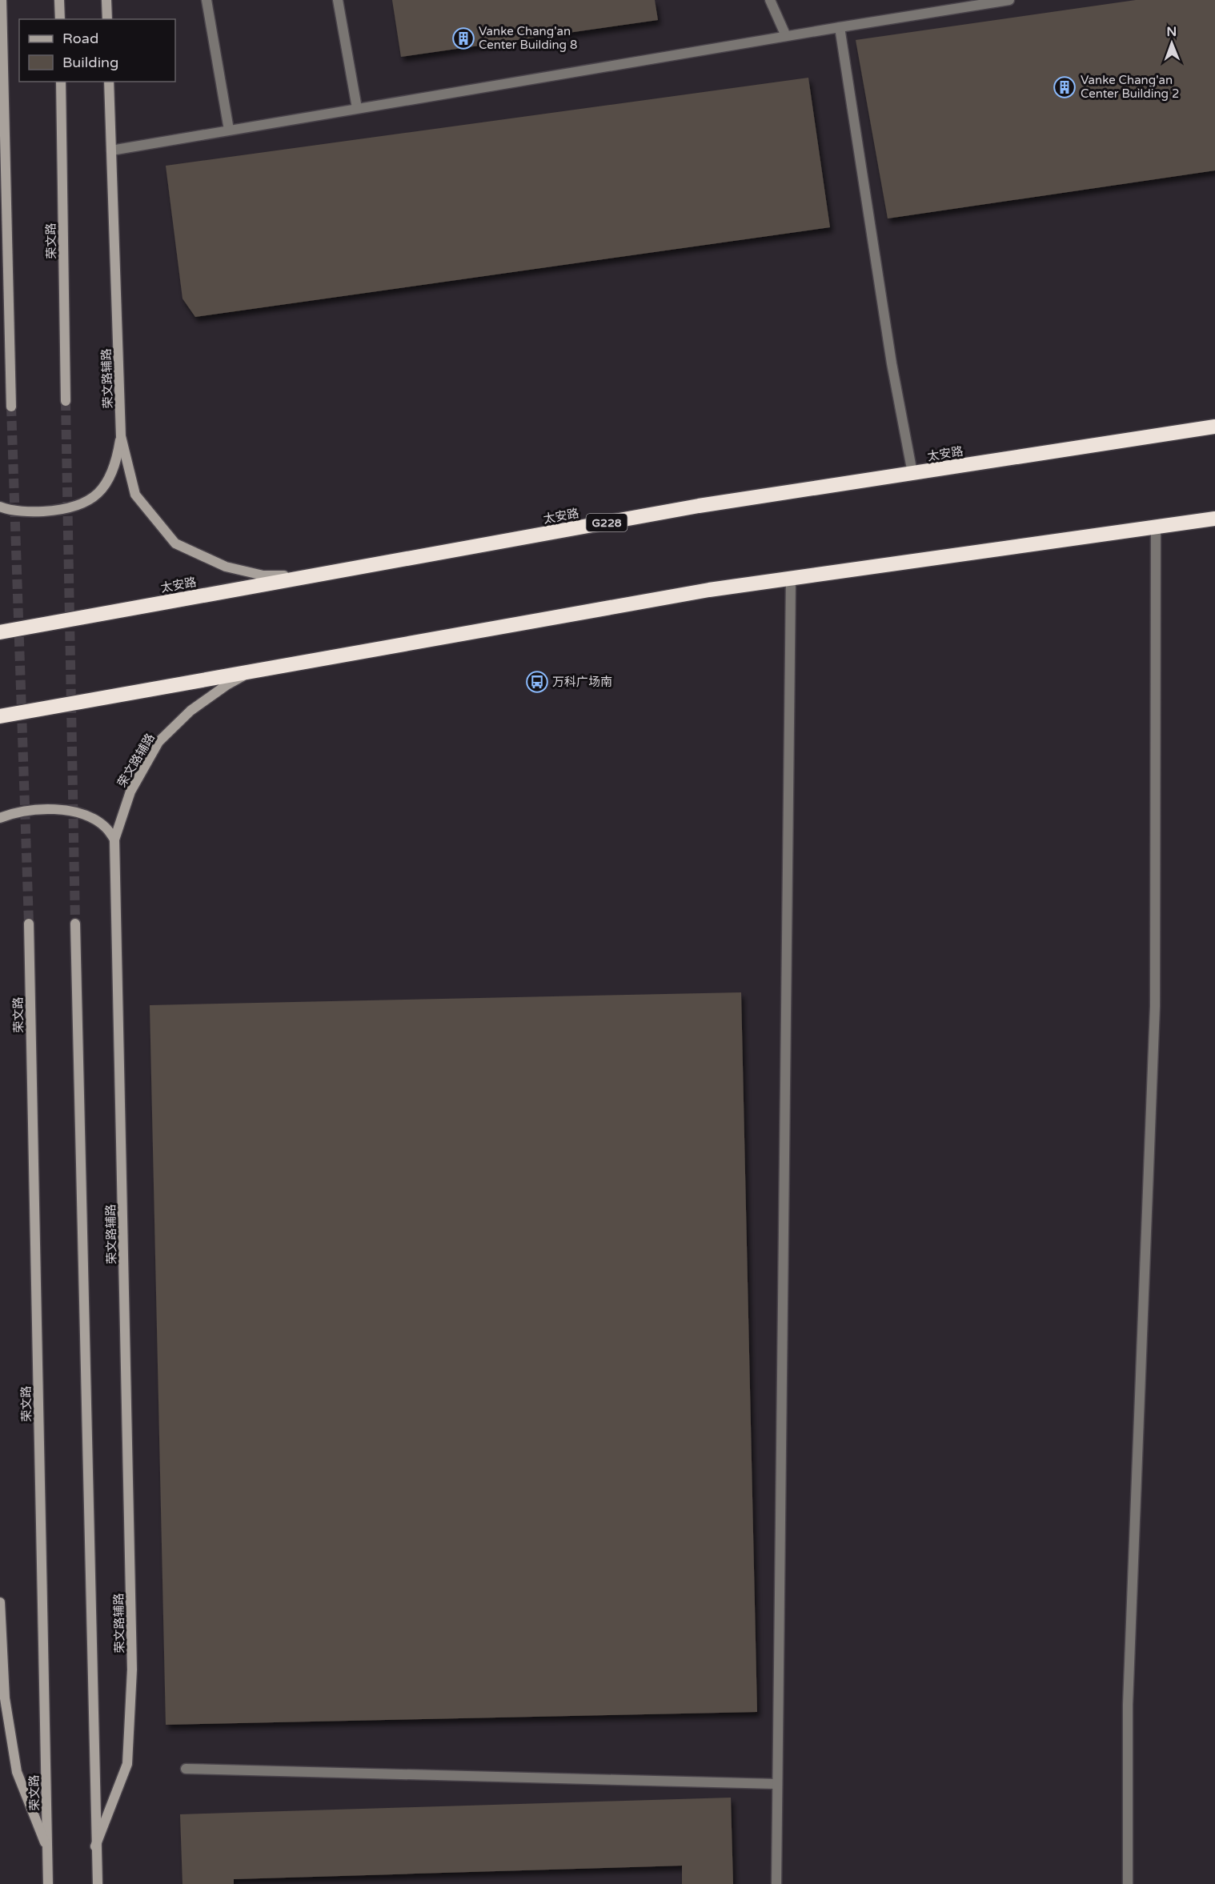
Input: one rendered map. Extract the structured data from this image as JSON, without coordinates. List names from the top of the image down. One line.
{"streets":{"highway":["太安路","G228"],"street":["荣文路","荣文路辅路"]},"crossings":[["荣文路辅路","太安路"]],"places":{"building":["Vanke Chang'an Center Building 8","Vanke Chang'an Center Building 2"],"bus stop":["万科广场南"]},"legend":["Road","Building"],"north":"top"}
